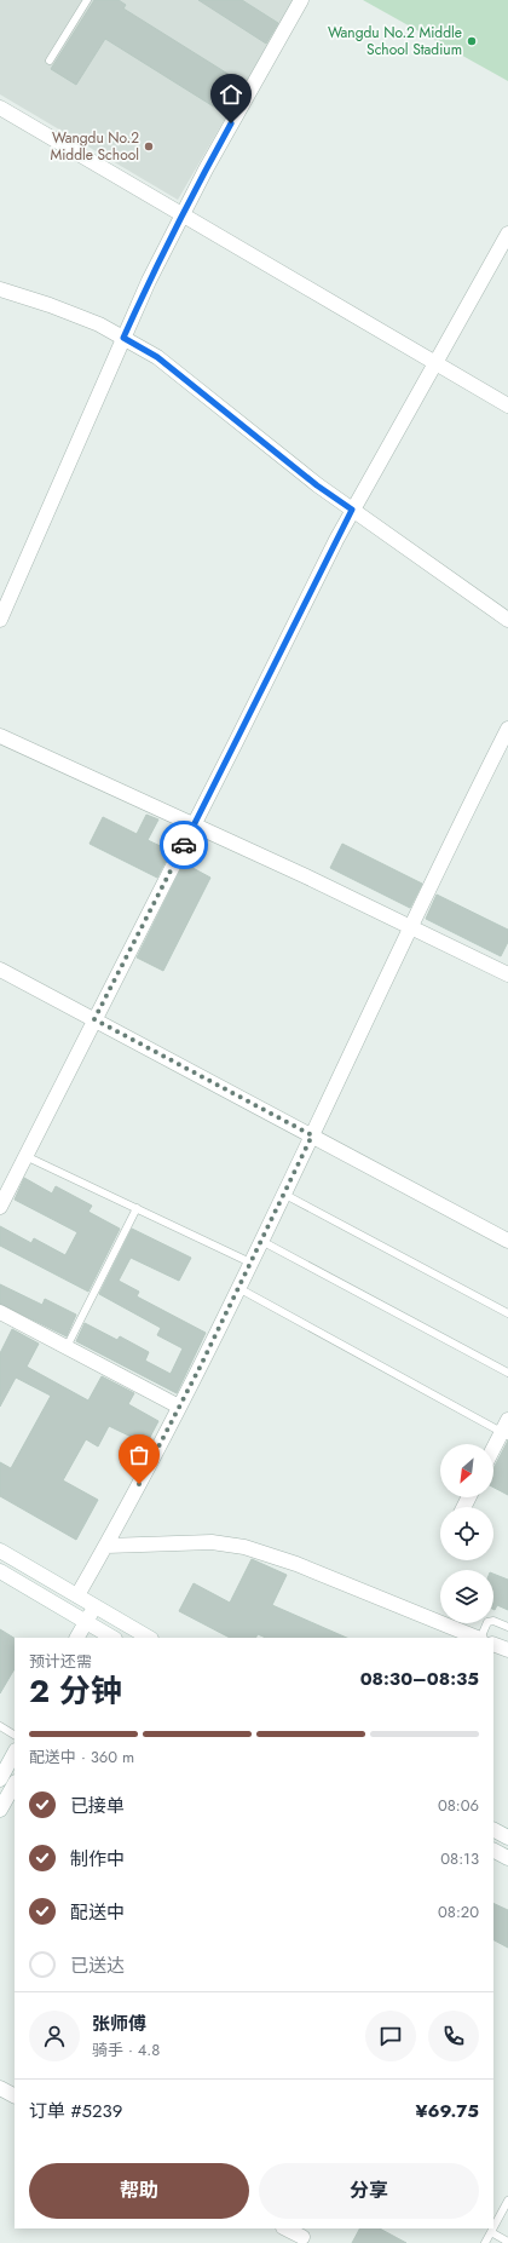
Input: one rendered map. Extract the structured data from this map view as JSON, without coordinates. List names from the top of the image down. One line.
{"places":["Wangdu No.2 Middle School Stadium","Wangdu No.2 Middle School"],"north":"bottom left","page":{"heading":["2 分钟","预计还需","08:30–08:35"],"panel":["张师傅","骑手 · 4.8","订单 #5239","¥69.75"],"bar":"配送中 · 360 m","list":[["已接单","08:06"],["制作中","08:13"],["配送中","08:20"],"已送达"],"buttons":["帮助","分享"]}}
